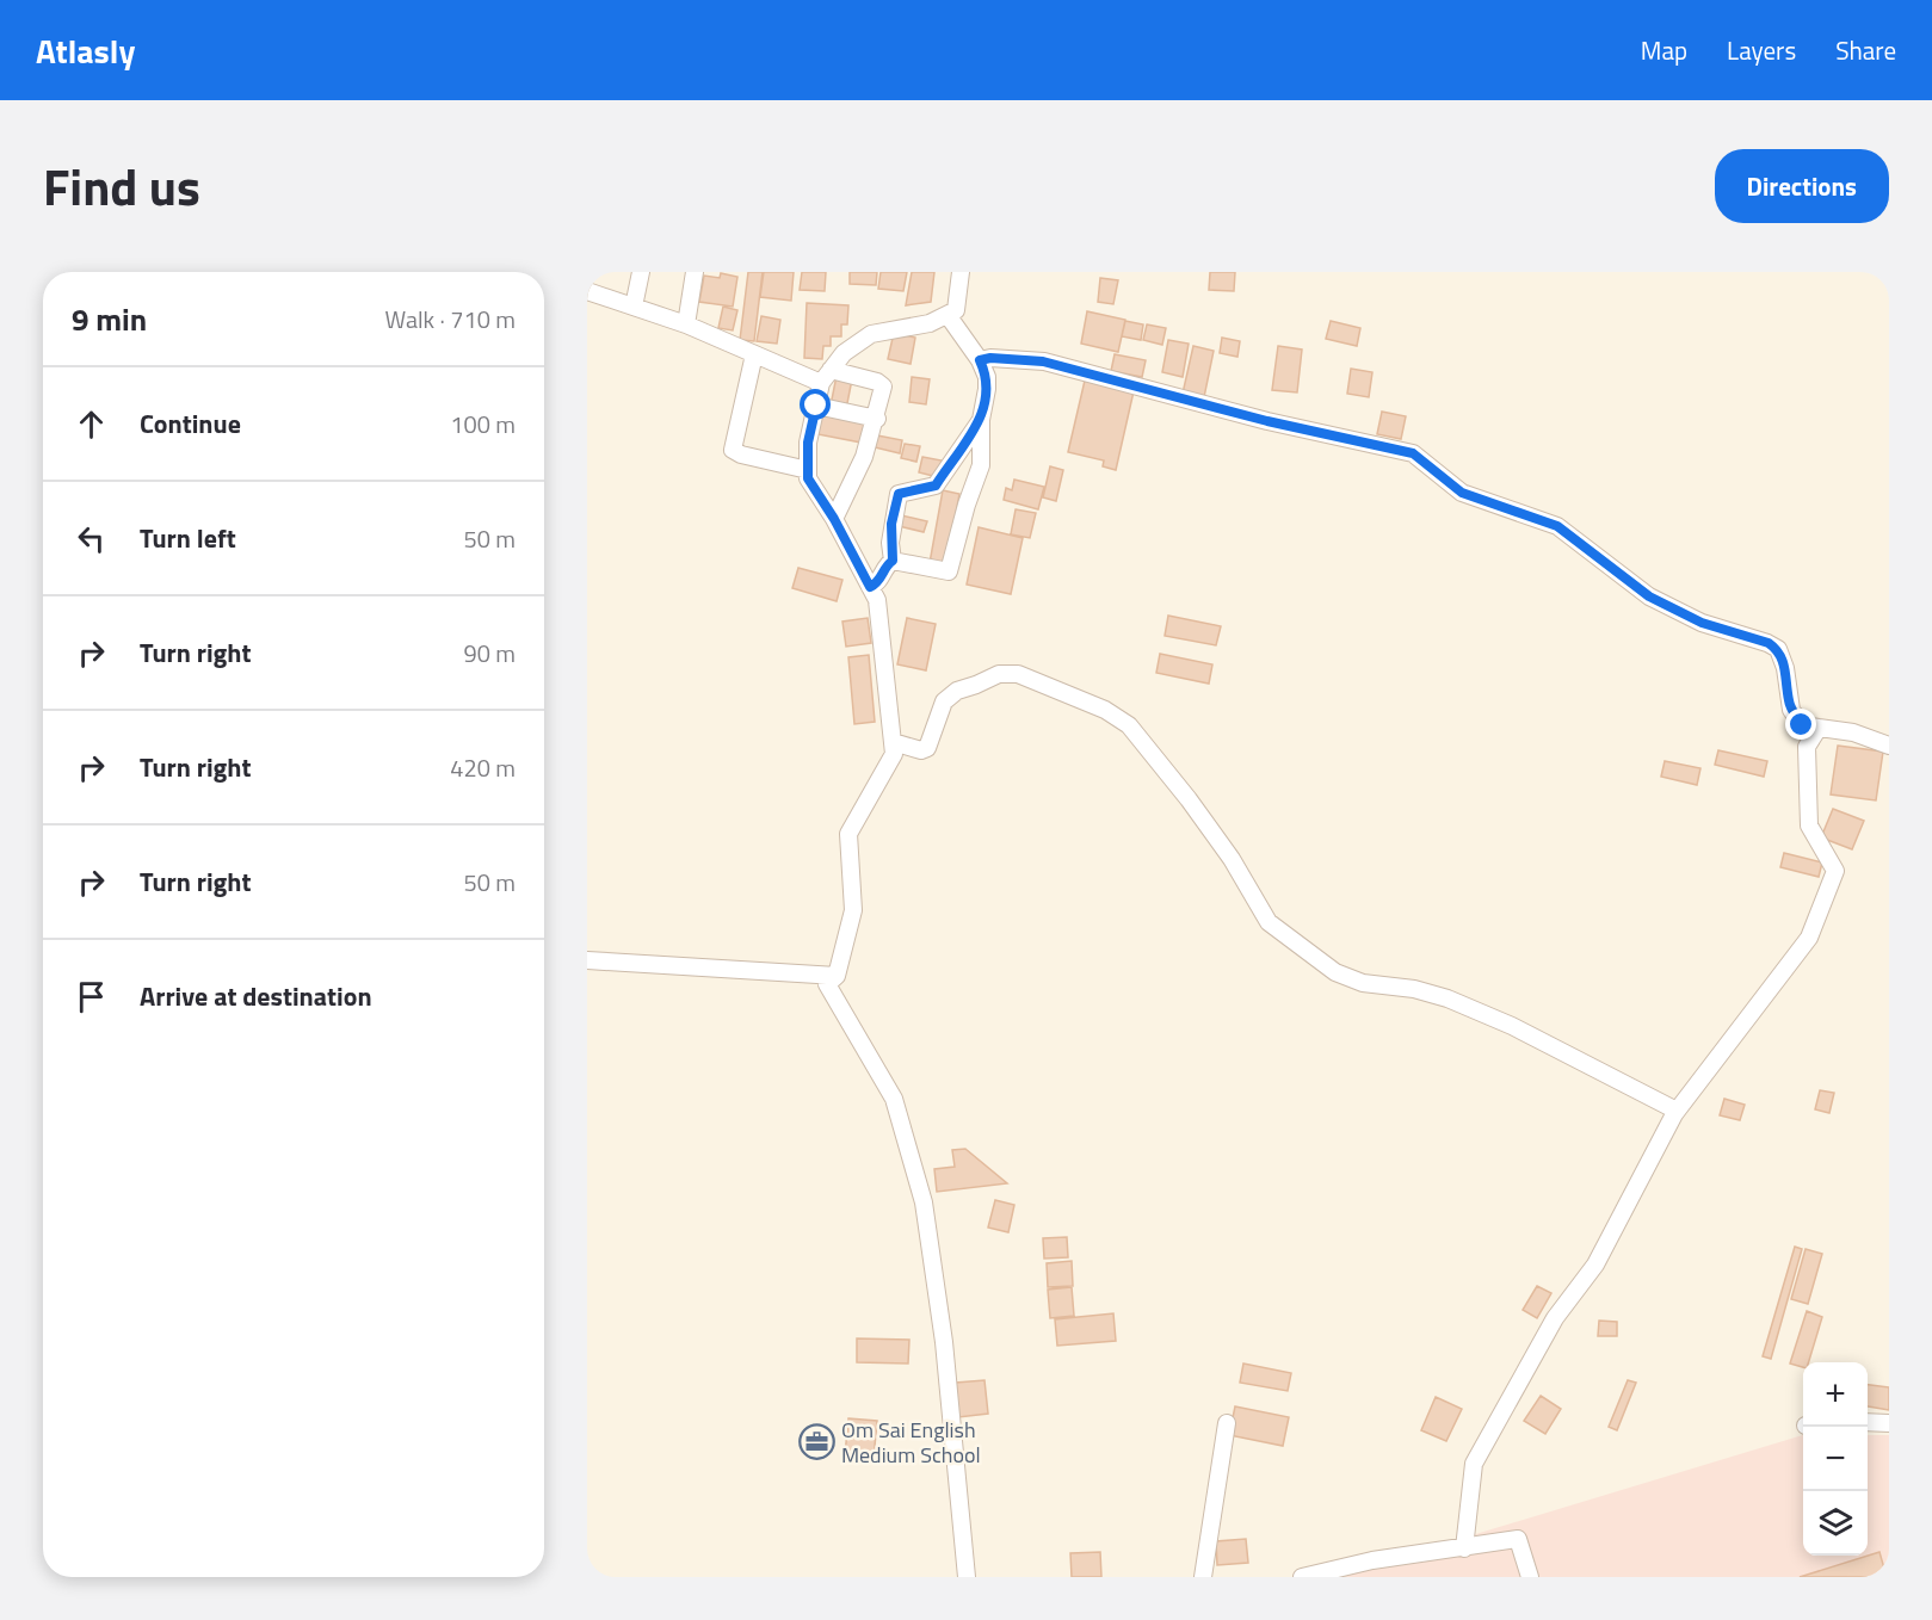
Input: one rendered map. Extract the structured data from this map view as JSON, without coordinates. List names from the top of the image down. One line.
{"places":{"office":["Om Sai English Medium School"]},"page":{"header":"Atlasly","nav":["Map","Layers","Share"],"title":"Find us","buttons":"Directions","heading":["9 min","Walk · 710 m"],"list":[["Continue","100 m"],["Turn left","50 m"],["Turn right","90 m"],["Turn right","420 m"],["Turn right","50 m"],"Arrive at destination"],"map_buttons":["+","−"]}}
